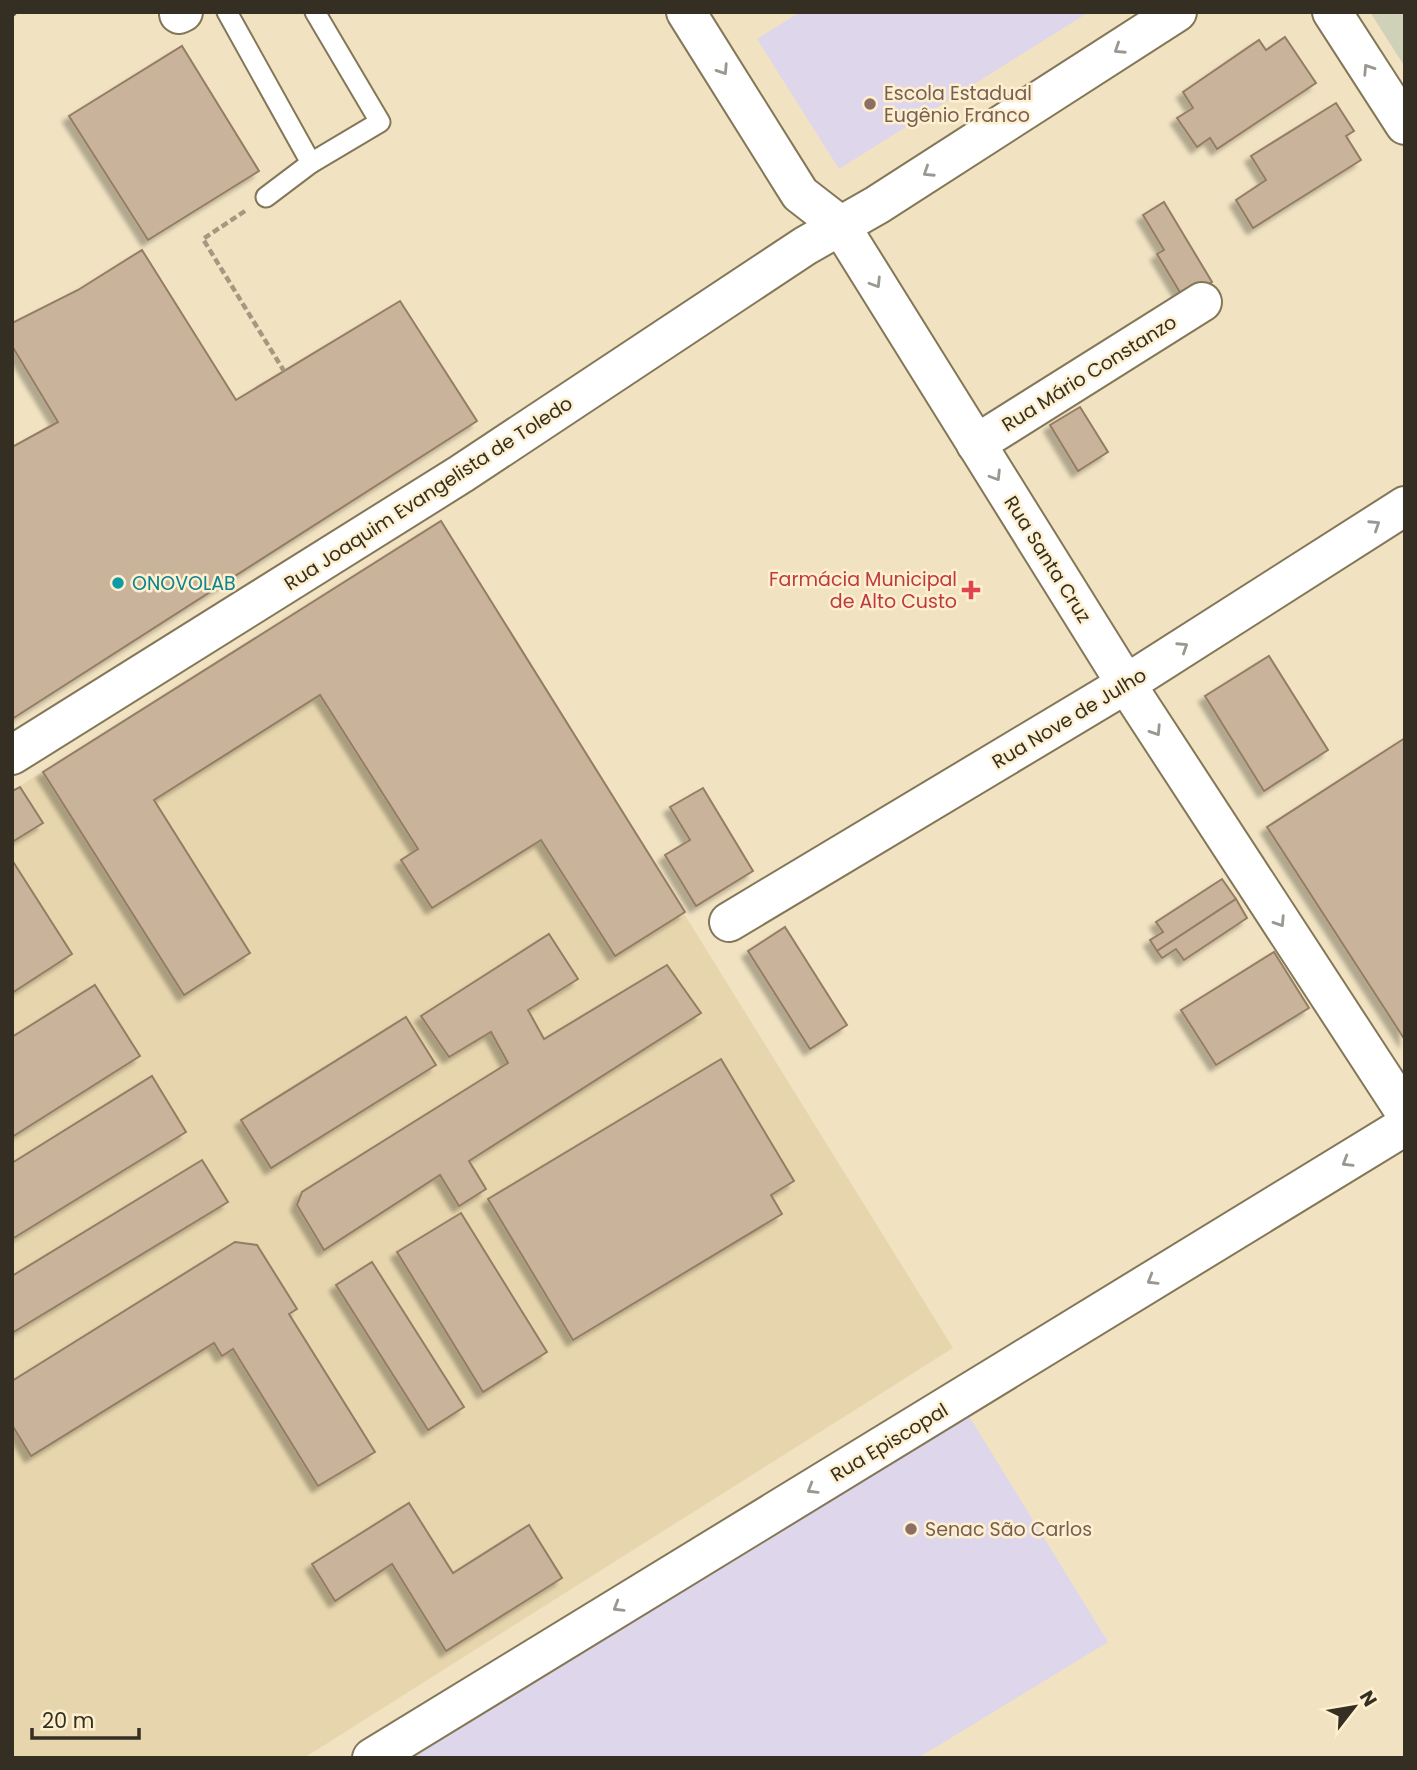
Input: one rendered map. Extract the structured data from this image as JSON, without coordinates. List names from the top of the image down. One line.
{"streets":{"main road":["Rua Mário Constanzo","Rua Joaquim Evangelista de Toledo","Rua Santa Cruz","Rua Nove de Julho","Rua Episcopal"]},"crossings":[["Rua Mário Constanzo","Rua Santa Cruz"],["Rua Joaquim Evangelista de Toledo","Rua Santa Cruz"],["Rua Santa Cruz","Rua Nove de Julho"]],"one_way":["Rua Santa Cruz","Rua Nove de Julho","Rua Episcopal"],"places":{"other":["Escola Estadual Eugênio Franco","ONOVOLAB","Senac São Carlos"],"health":["Farmácia Municipal de Alto Custo"]},"scale_bar":"20 m","north":"top right"}
